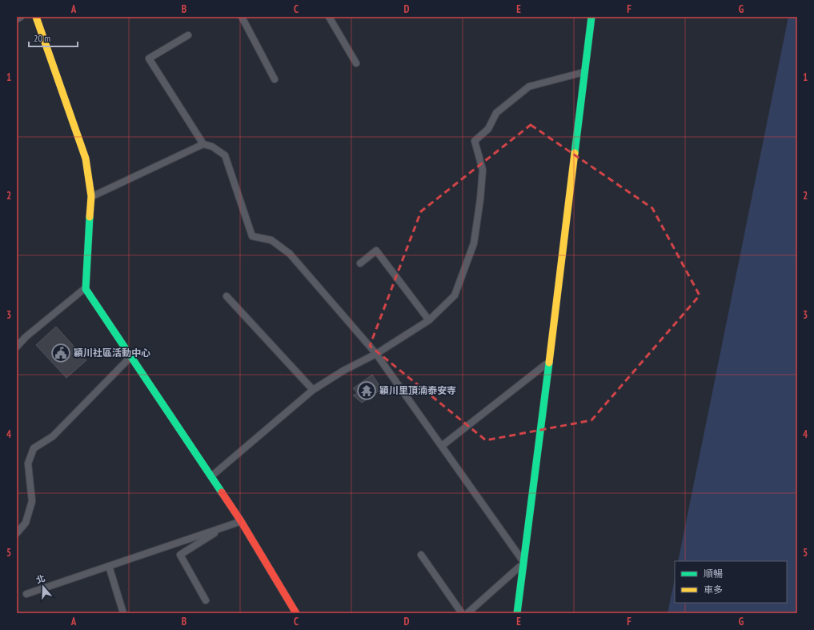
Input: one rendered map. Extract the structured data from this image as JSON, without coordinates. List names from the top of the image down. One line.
{"places":{"public building":["穎川社區活動中心"],"temple":["穎川里頂湳泰安寺"]},"legend":["順暢","車多"],"scale_bar":"20 m","north":"top","grid":{"columns":["A","B","C","D","E","F","G"],"rows":["1","2","3","4","5"]}}
